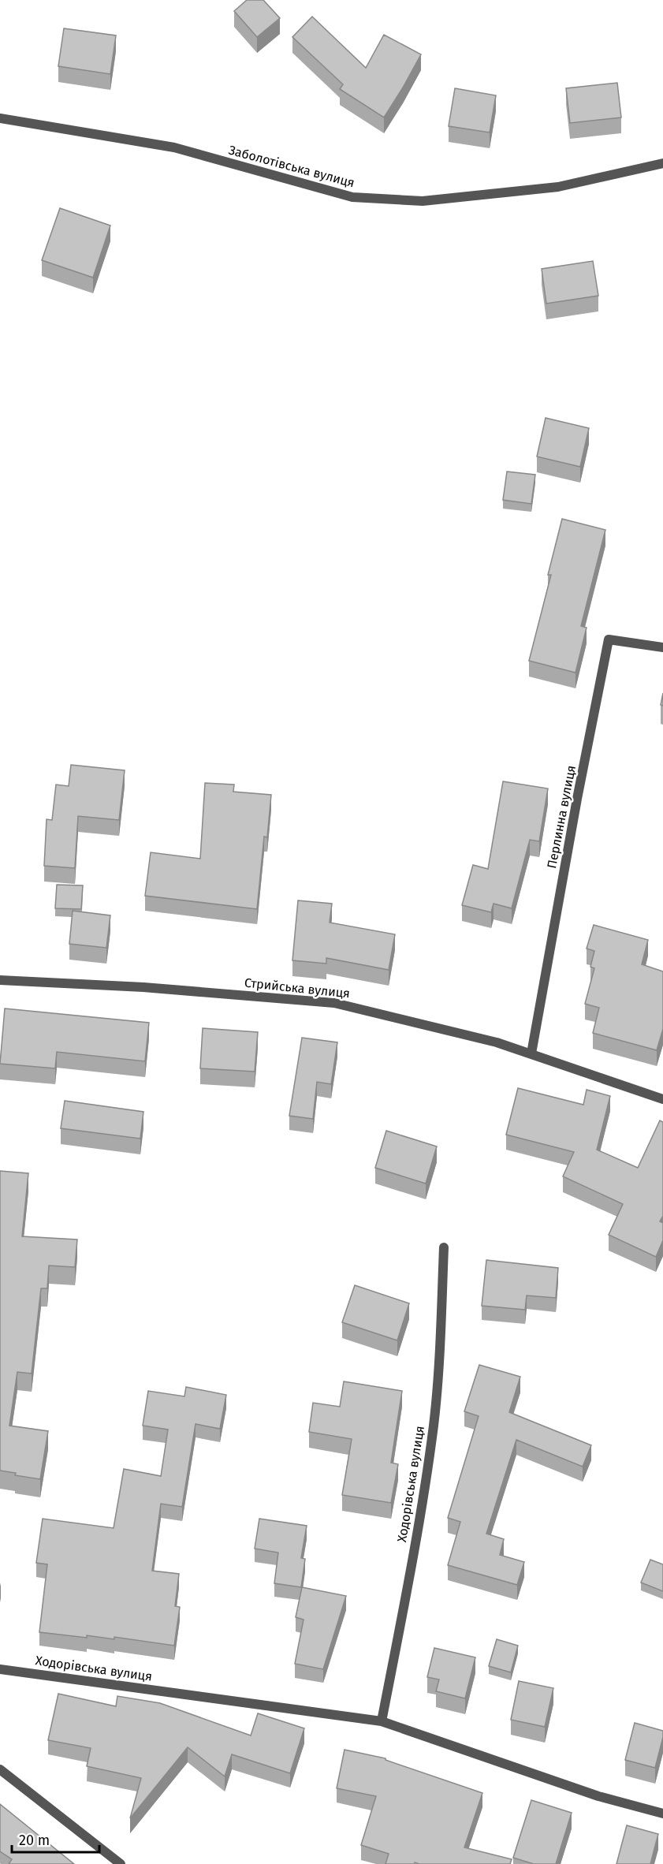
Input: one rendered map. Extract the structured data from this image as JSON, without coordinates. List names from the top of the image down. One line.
{"streets":{"street":["Заболотівська вулиця","Перлинна вулиця","Стрийська вулиця","Ходорівська вулиця"]},"crossings":[["Перлинна вулиця","Стрийська вулиця"]],"scale_bar":"20 m"}
